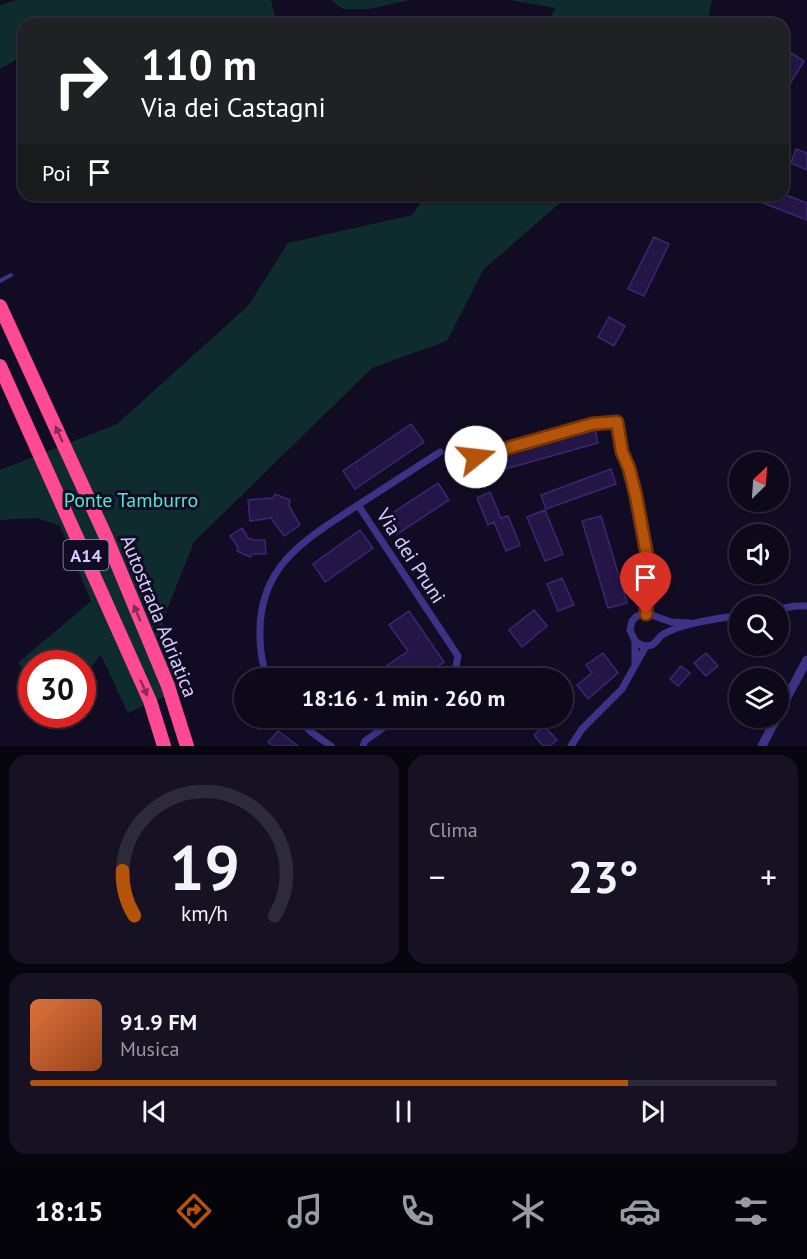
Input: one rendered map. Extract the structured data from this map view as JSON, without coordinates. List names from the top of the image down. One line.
{"streets":{"highway":["A14","Autostrada Adriatica"],"street":["Via dei Pruni"]},"parks":["Ponte Tamburro"],"north":"top right","page":{"turn":["110 m","Via dei Castagni"],"then":"Poi","limit":"30","trip":"18:16 · 1 min · 260 m","tile":"Clima","heat":["−","23°","+"],"song":["91.9 FM","Musica"],"tabs":"18:15","gauge":["19","km/h"]}}
